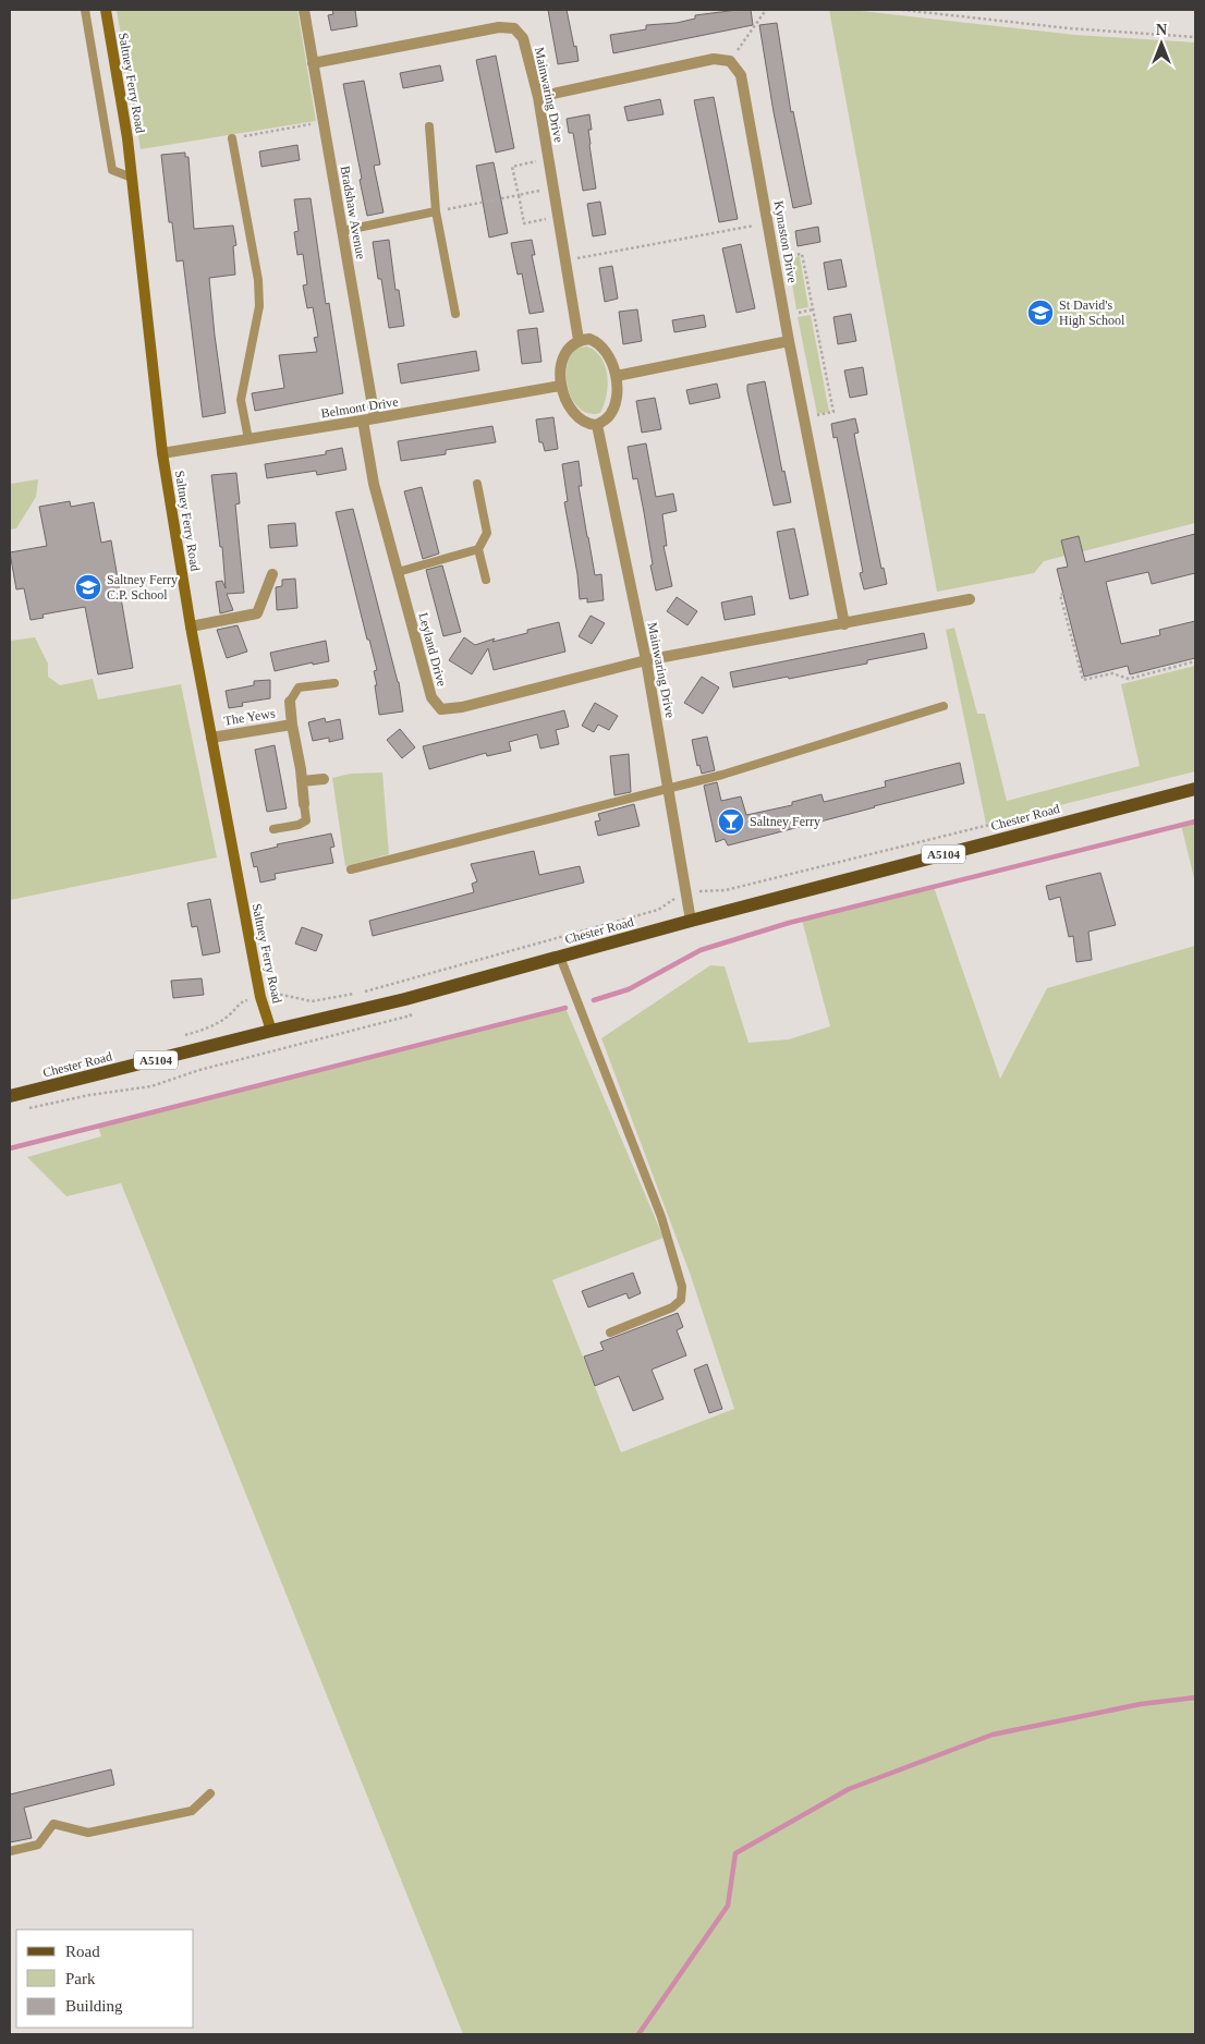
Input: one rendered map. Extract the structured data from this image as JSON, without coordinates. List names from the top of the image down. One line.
{"streets":{"main road":["Saltney Ferry Road","Chester Road","A5104"],"street":["Mainwaring Drive","Bradshaw Avenue","Kynaston Drive","Belmont Drive","Leyland Drive","The Yews"]},"crossings":[["Saltney Ferry Road","Belmont Drive"],["Saltney Ferry Road","The Yews"],["Saltney Ferry Road","Chester Road"],["Mainwaring Drive","Bradshaw Avenue"],["Mainwaring Drive","Belmont Drive"],["Mainwaring Drive","Leyland Drive"],["Mainwaring Drive","Chester Road"],["Bradshaw Avenue","Belmont Drive"],["Bradshaw Avenue","Leyland Drive"],["Belmont Drive","Leyland Drive"]],"places":{"school or university":["St David's High School","Saltney Ferry C.P. School"],"bar":["Saltney Ferry"]},"legend":["Road","Park","Building"],"north":"top"}
